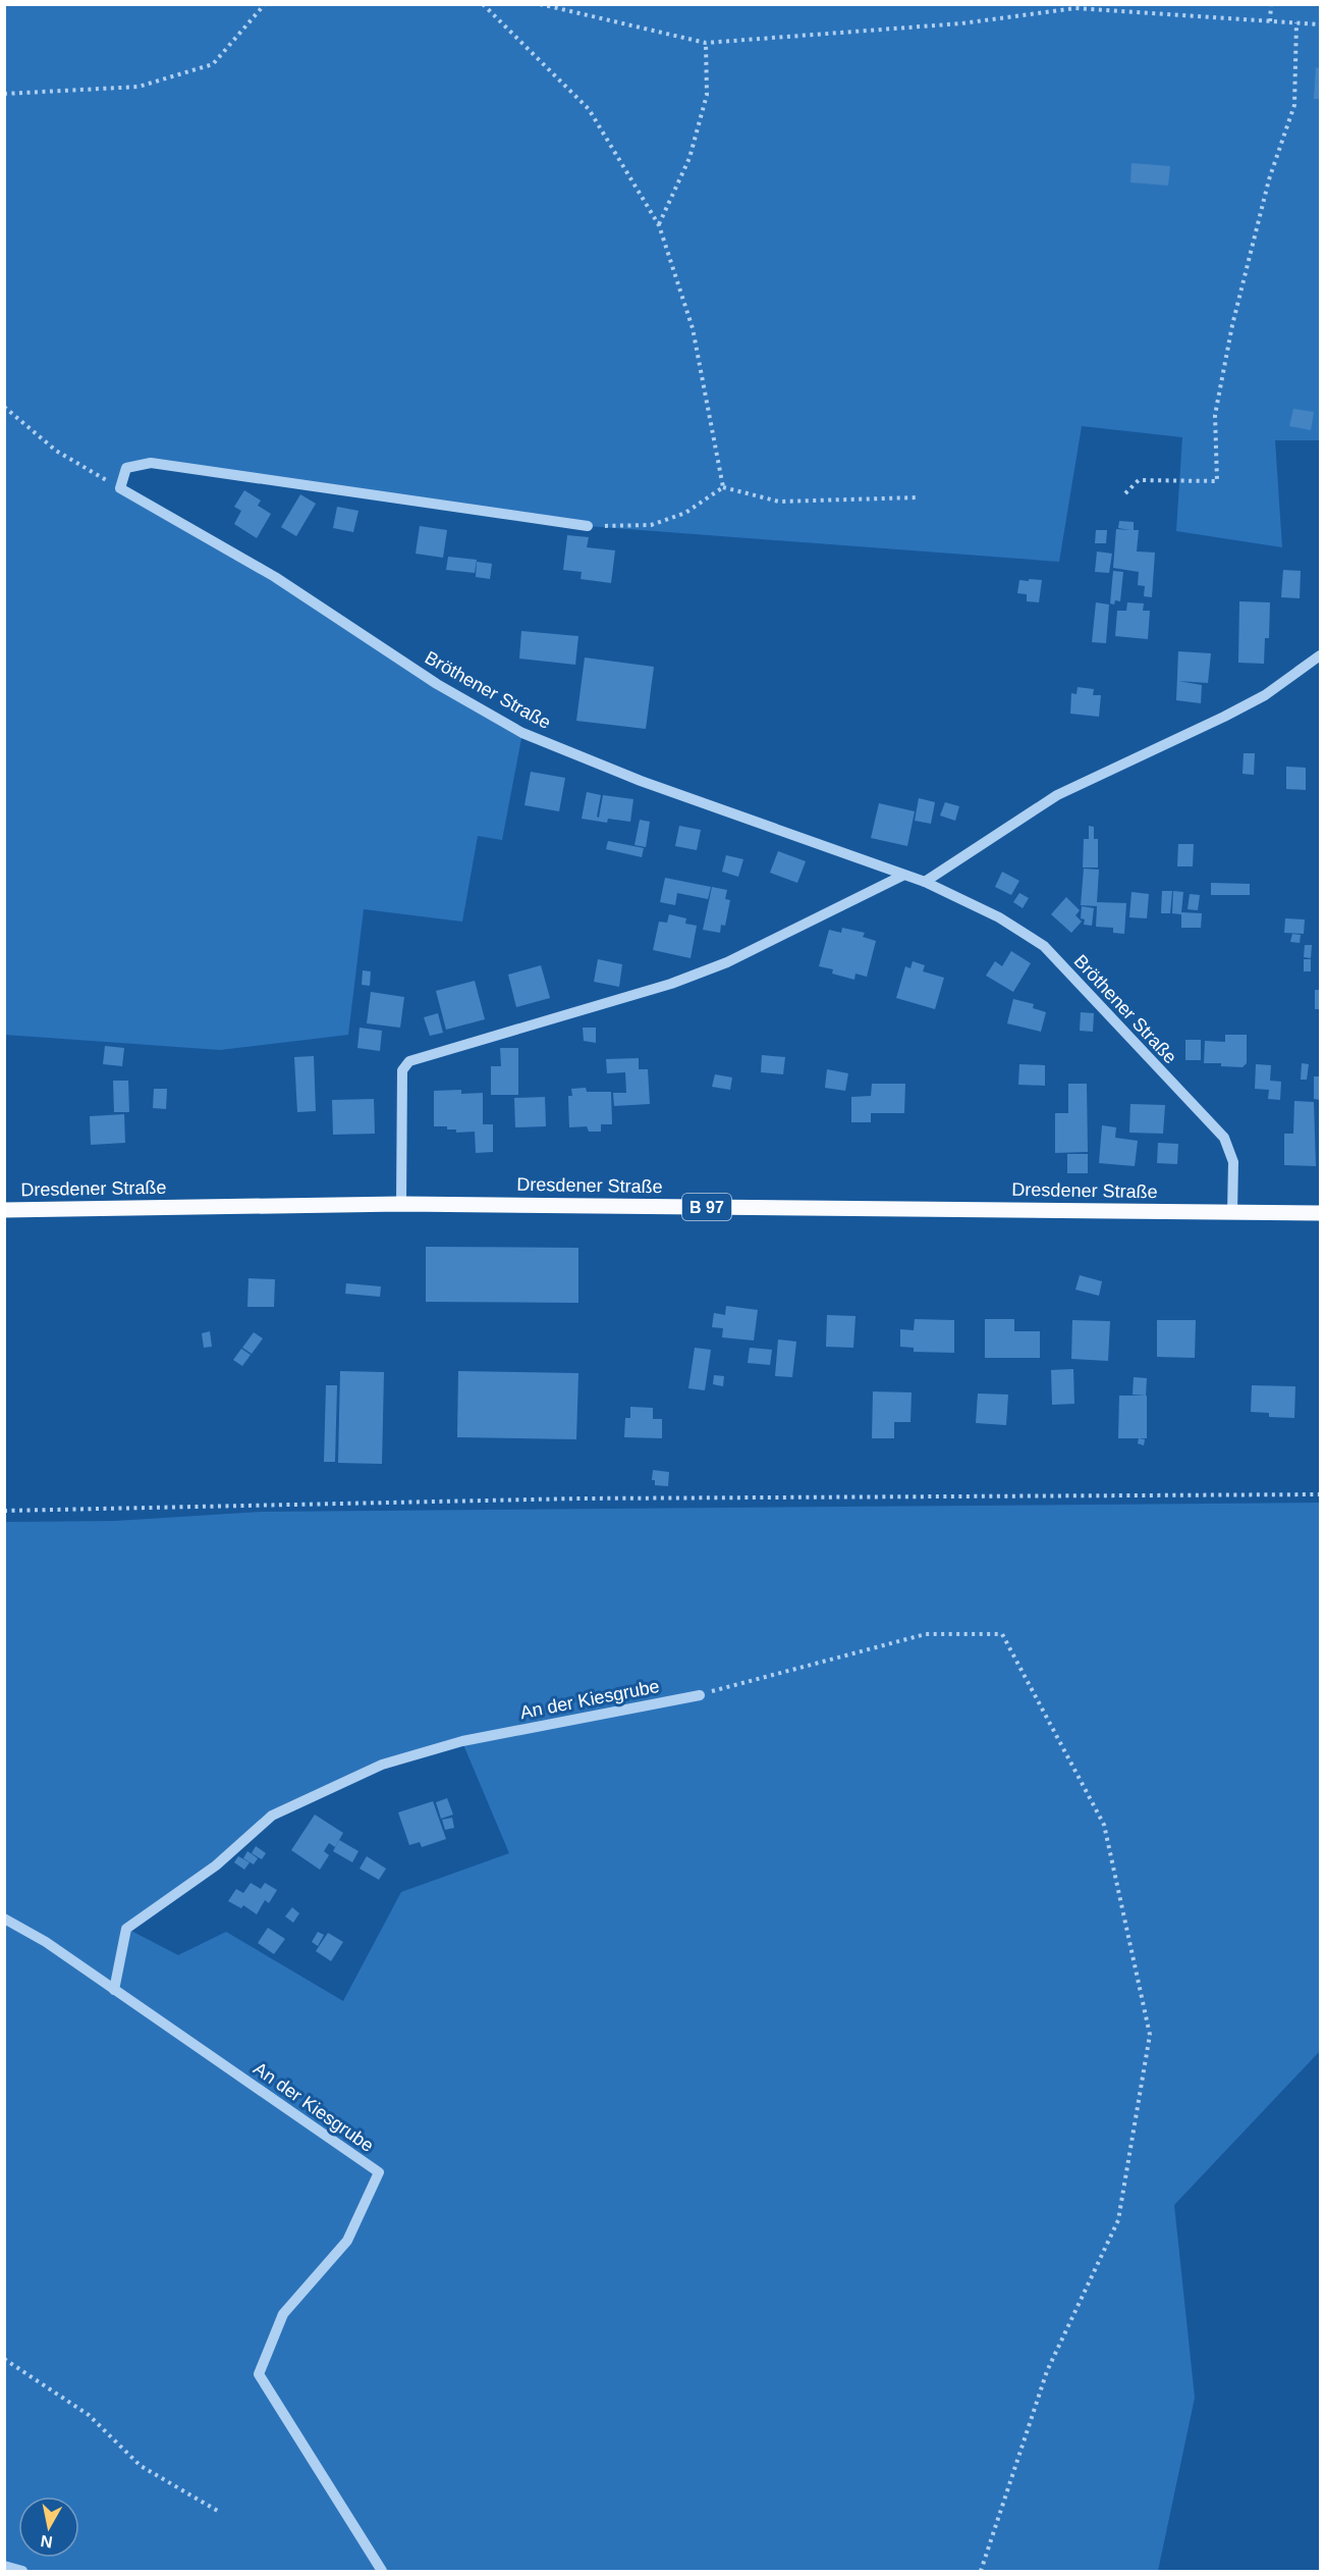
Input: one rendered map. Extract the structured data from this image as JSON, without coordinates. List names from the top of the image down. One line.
{"streets":{"main road":["Dresdener Straße","B 97"],"street":["Bröthener Straße","An der Kiesgrube"]},"crossings":[["Bröthener Straße","Dresdener Straße"]],"north":"bottom"}
